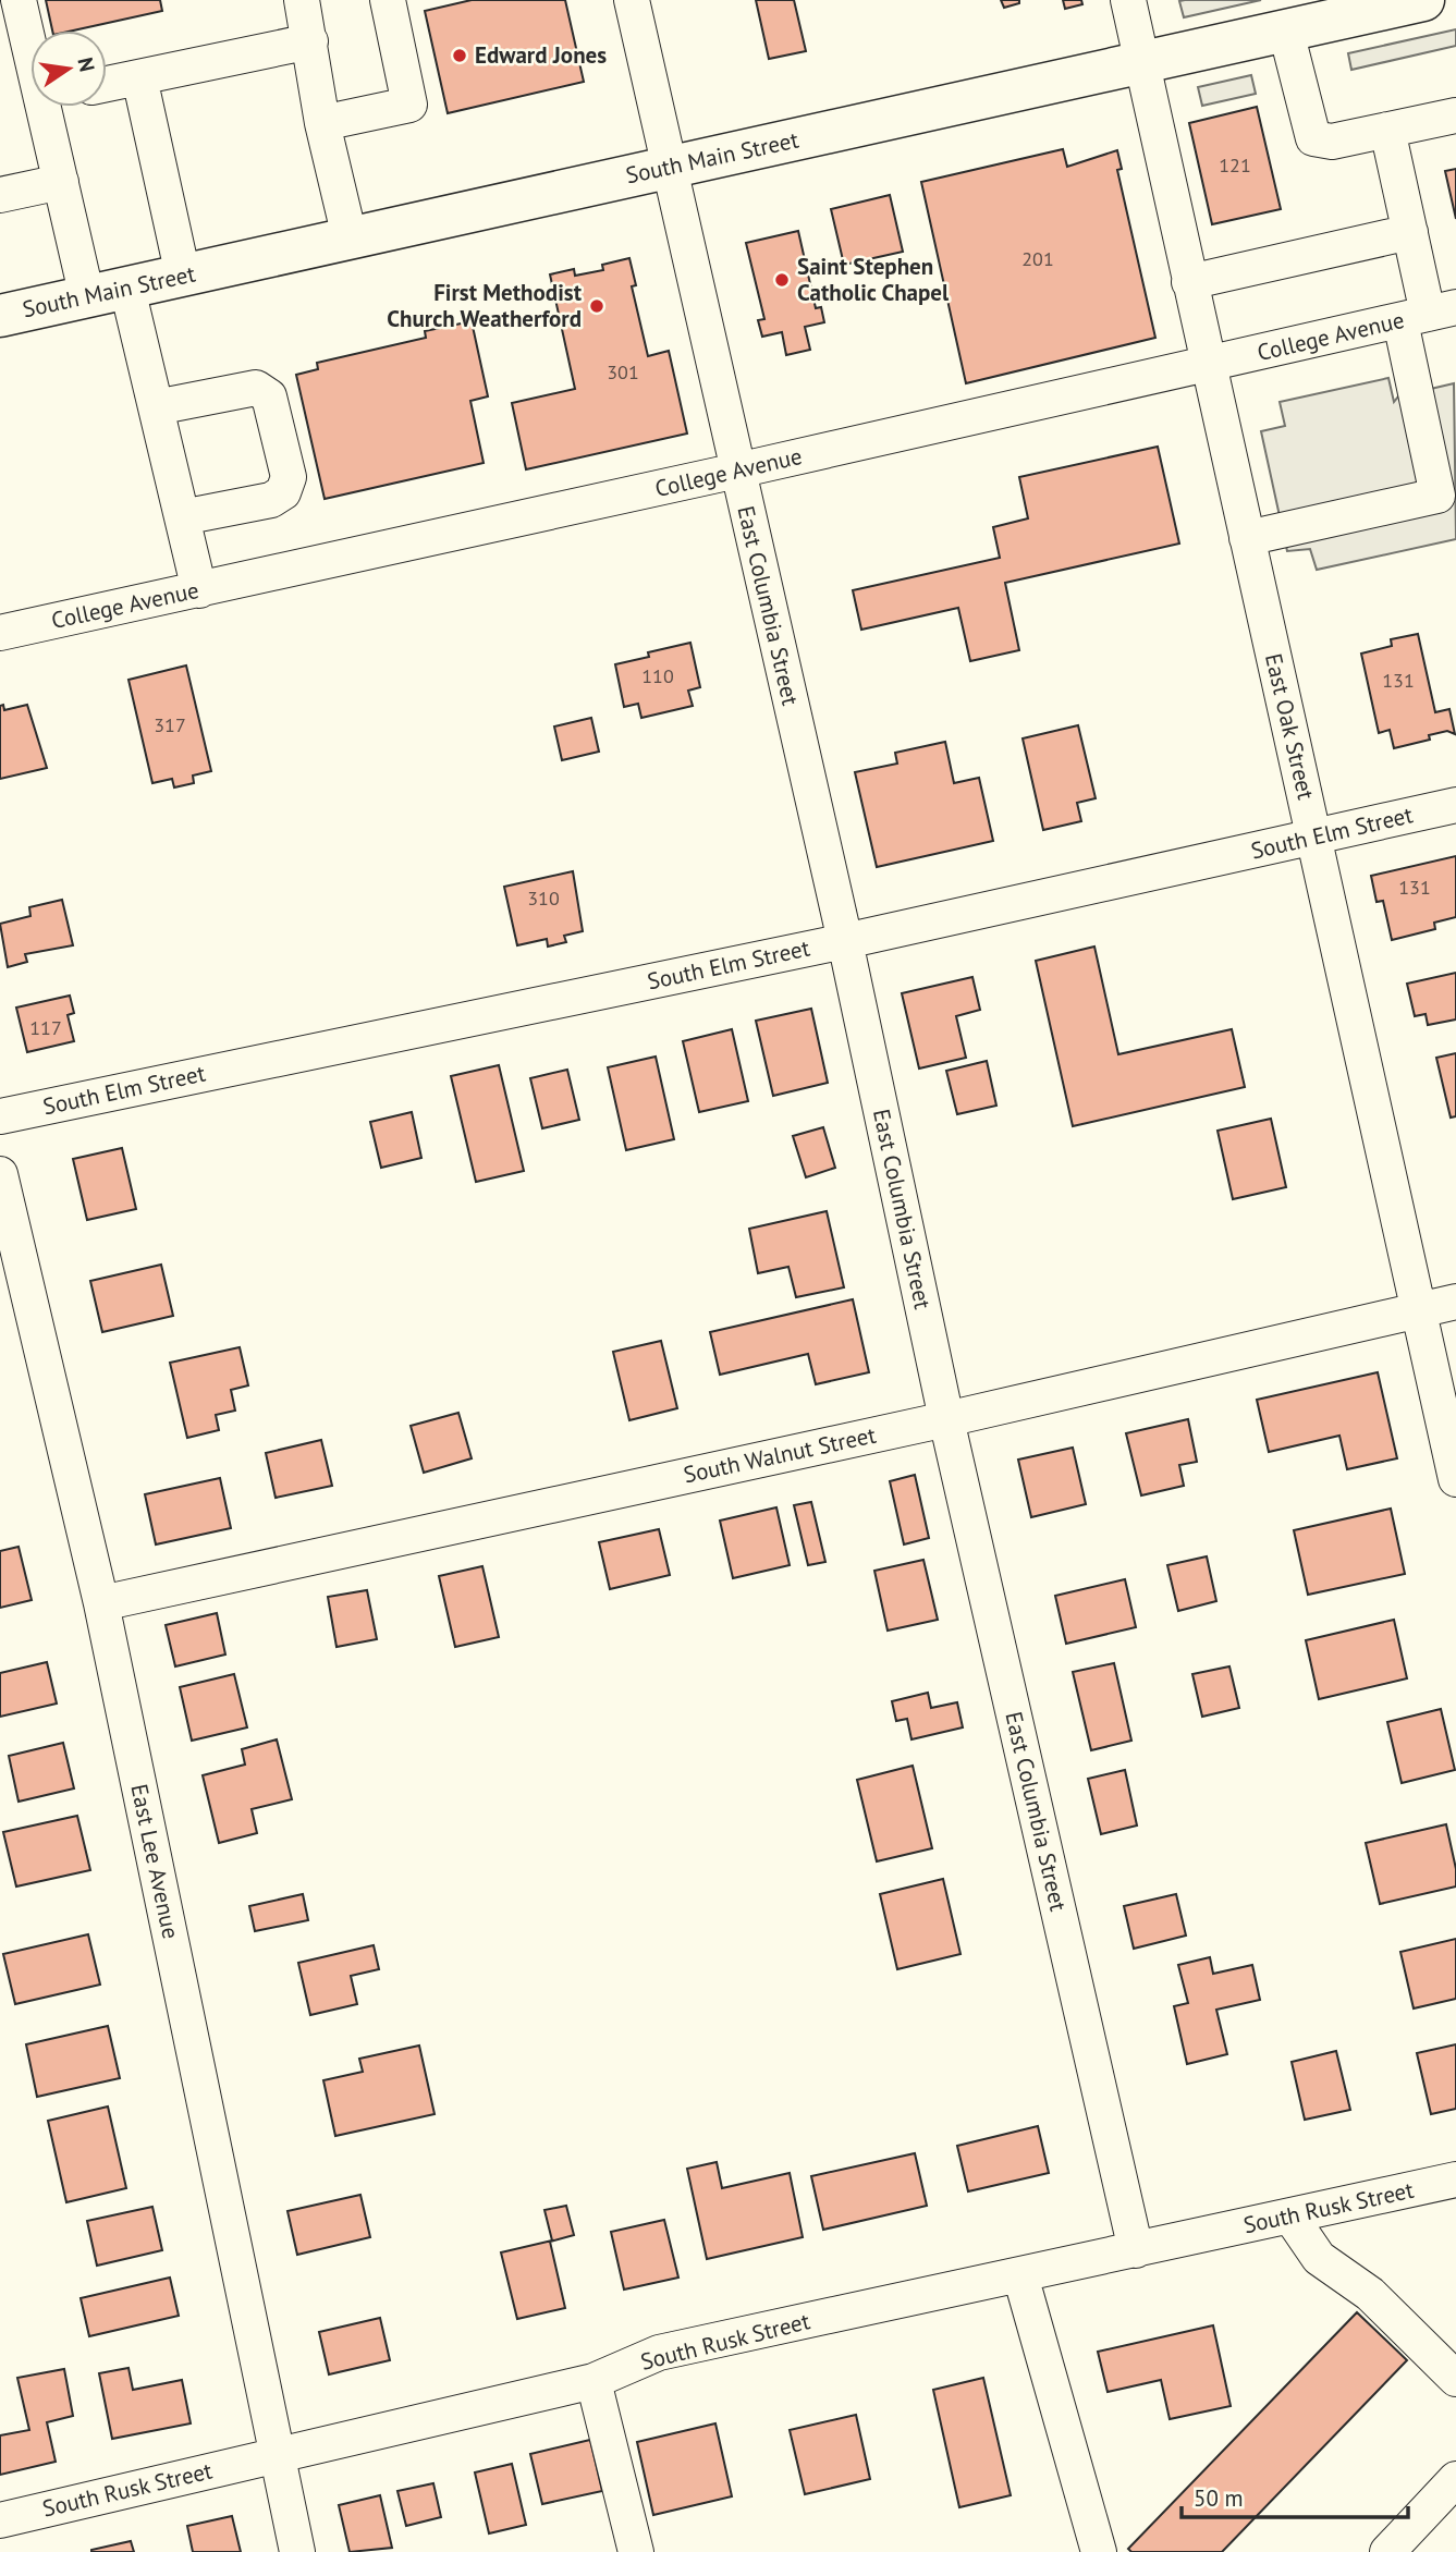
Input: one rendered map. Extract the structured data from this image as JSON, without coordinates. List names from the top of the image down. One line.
{"streets":{"main road":["South Main Street"],"street":["College Avenue","East Columbia Street","East Oak Street","South Elm Street","South Walnut Street","East Lee Avenue","South Rusk Street"]},"crossings":[["South Main Street","East Columbia Street"],["South Main Street","East Oak Street"],["College Avenue","East Columbia Street"],["College Avenue","East Oak Street"],["East Columbia Street","South Elm Street"],["East Columbia Street","South Walnut Street"],["East Columbia Street","South Rusk Street"],["East Oak Street","South Elm Street"],["East Oak Street","South Walnut Street"],["South Walnut Street","East Lee Avenue"],["East Lee Avenue","South Rusk Street"]],"places":["Edward Jones","Saint Stephen Catholic Chapel","First Methodist Church Weatherford"],"house_numbers":["121","201","301","110","131","317","131","310","117"],"scale_bar":"50 m","north":"right"}
